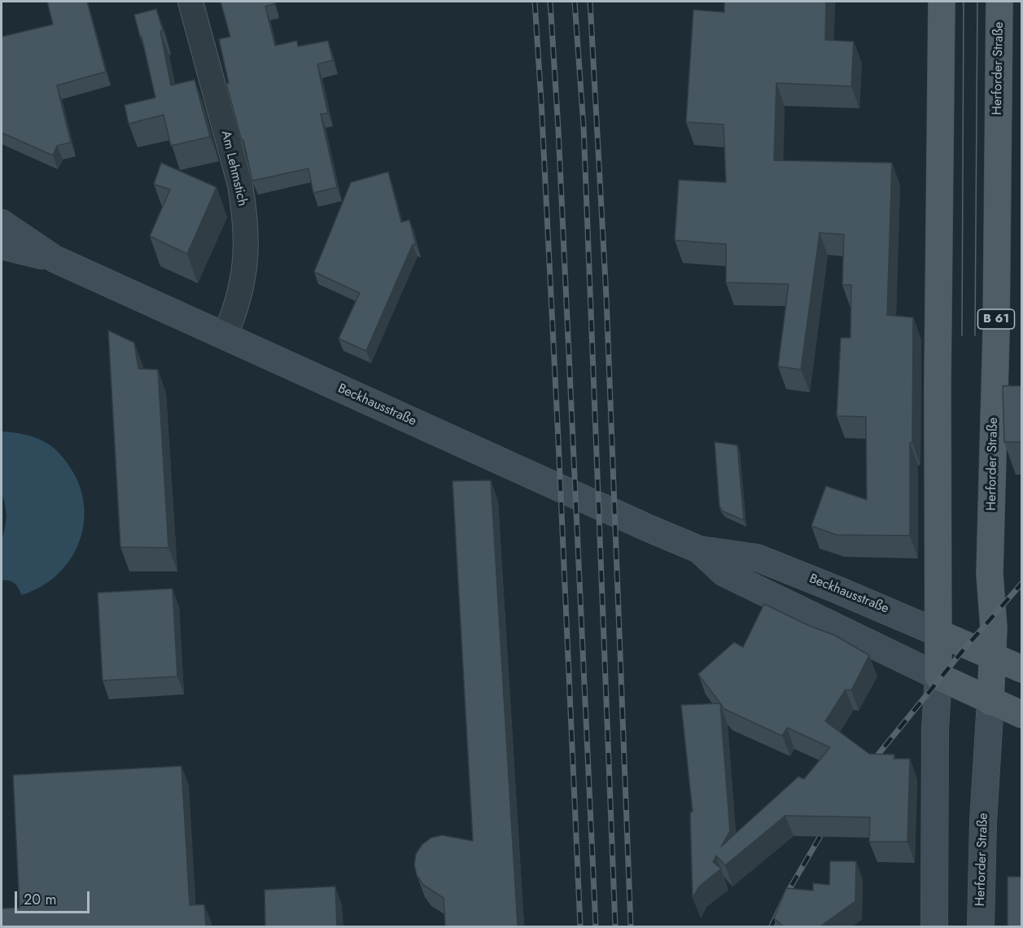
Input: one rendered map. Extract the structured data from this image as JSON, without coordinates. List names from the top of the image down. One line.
{"streets":{"main road":["Herforder Straße","B 61","Beckhausstraße"],"street":["Am Lehmstich"]},"crossings":[["Herforder Straße","Beckhausstraße"],["Am Lehmstich","Beckhausstraße"]],"scale_bar":"20 m"}
